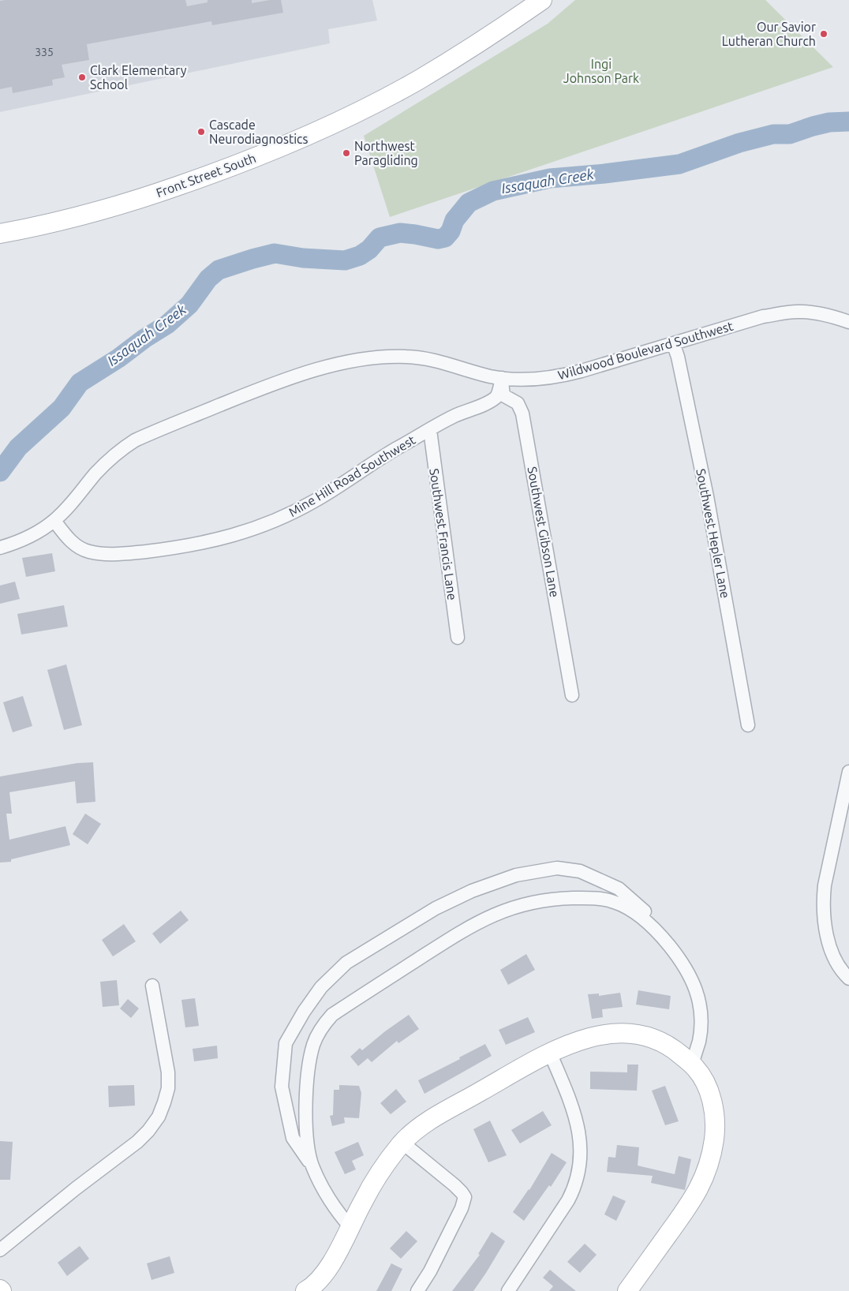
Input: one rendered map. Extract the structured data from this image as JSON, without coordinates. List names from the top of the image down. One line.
{"streets":{"street":["Front Street South","Wildwood Boulevard Southwest","Mine Hill Road Southwest","Southwest Gibson Lane","Southwest Hepler Lane","Southwest Francis Lane"]},"crossings":[["Wildwood Boulevard Southwest","Mine Hill Road Southwest"],["Wildwood Boulevard Southwest","Southwest Gibson Lane"],["Wildwood Boulevard Southwest","Southwest Hepler Lane"],["Mine Hill Road Southwest","Southwest Gibson Lane"],["Mine Hill Road Southwest","Southwest Francis Lane"]],"water":["Issaquah Creek"],"parks":["Ingi Johnson Park"],"places":["Our Savior Lutheran Church","Clark Elementary School","Cascade Neurodiagnostics","Northwest Paragliding"],"house_numbers":["335"]}
